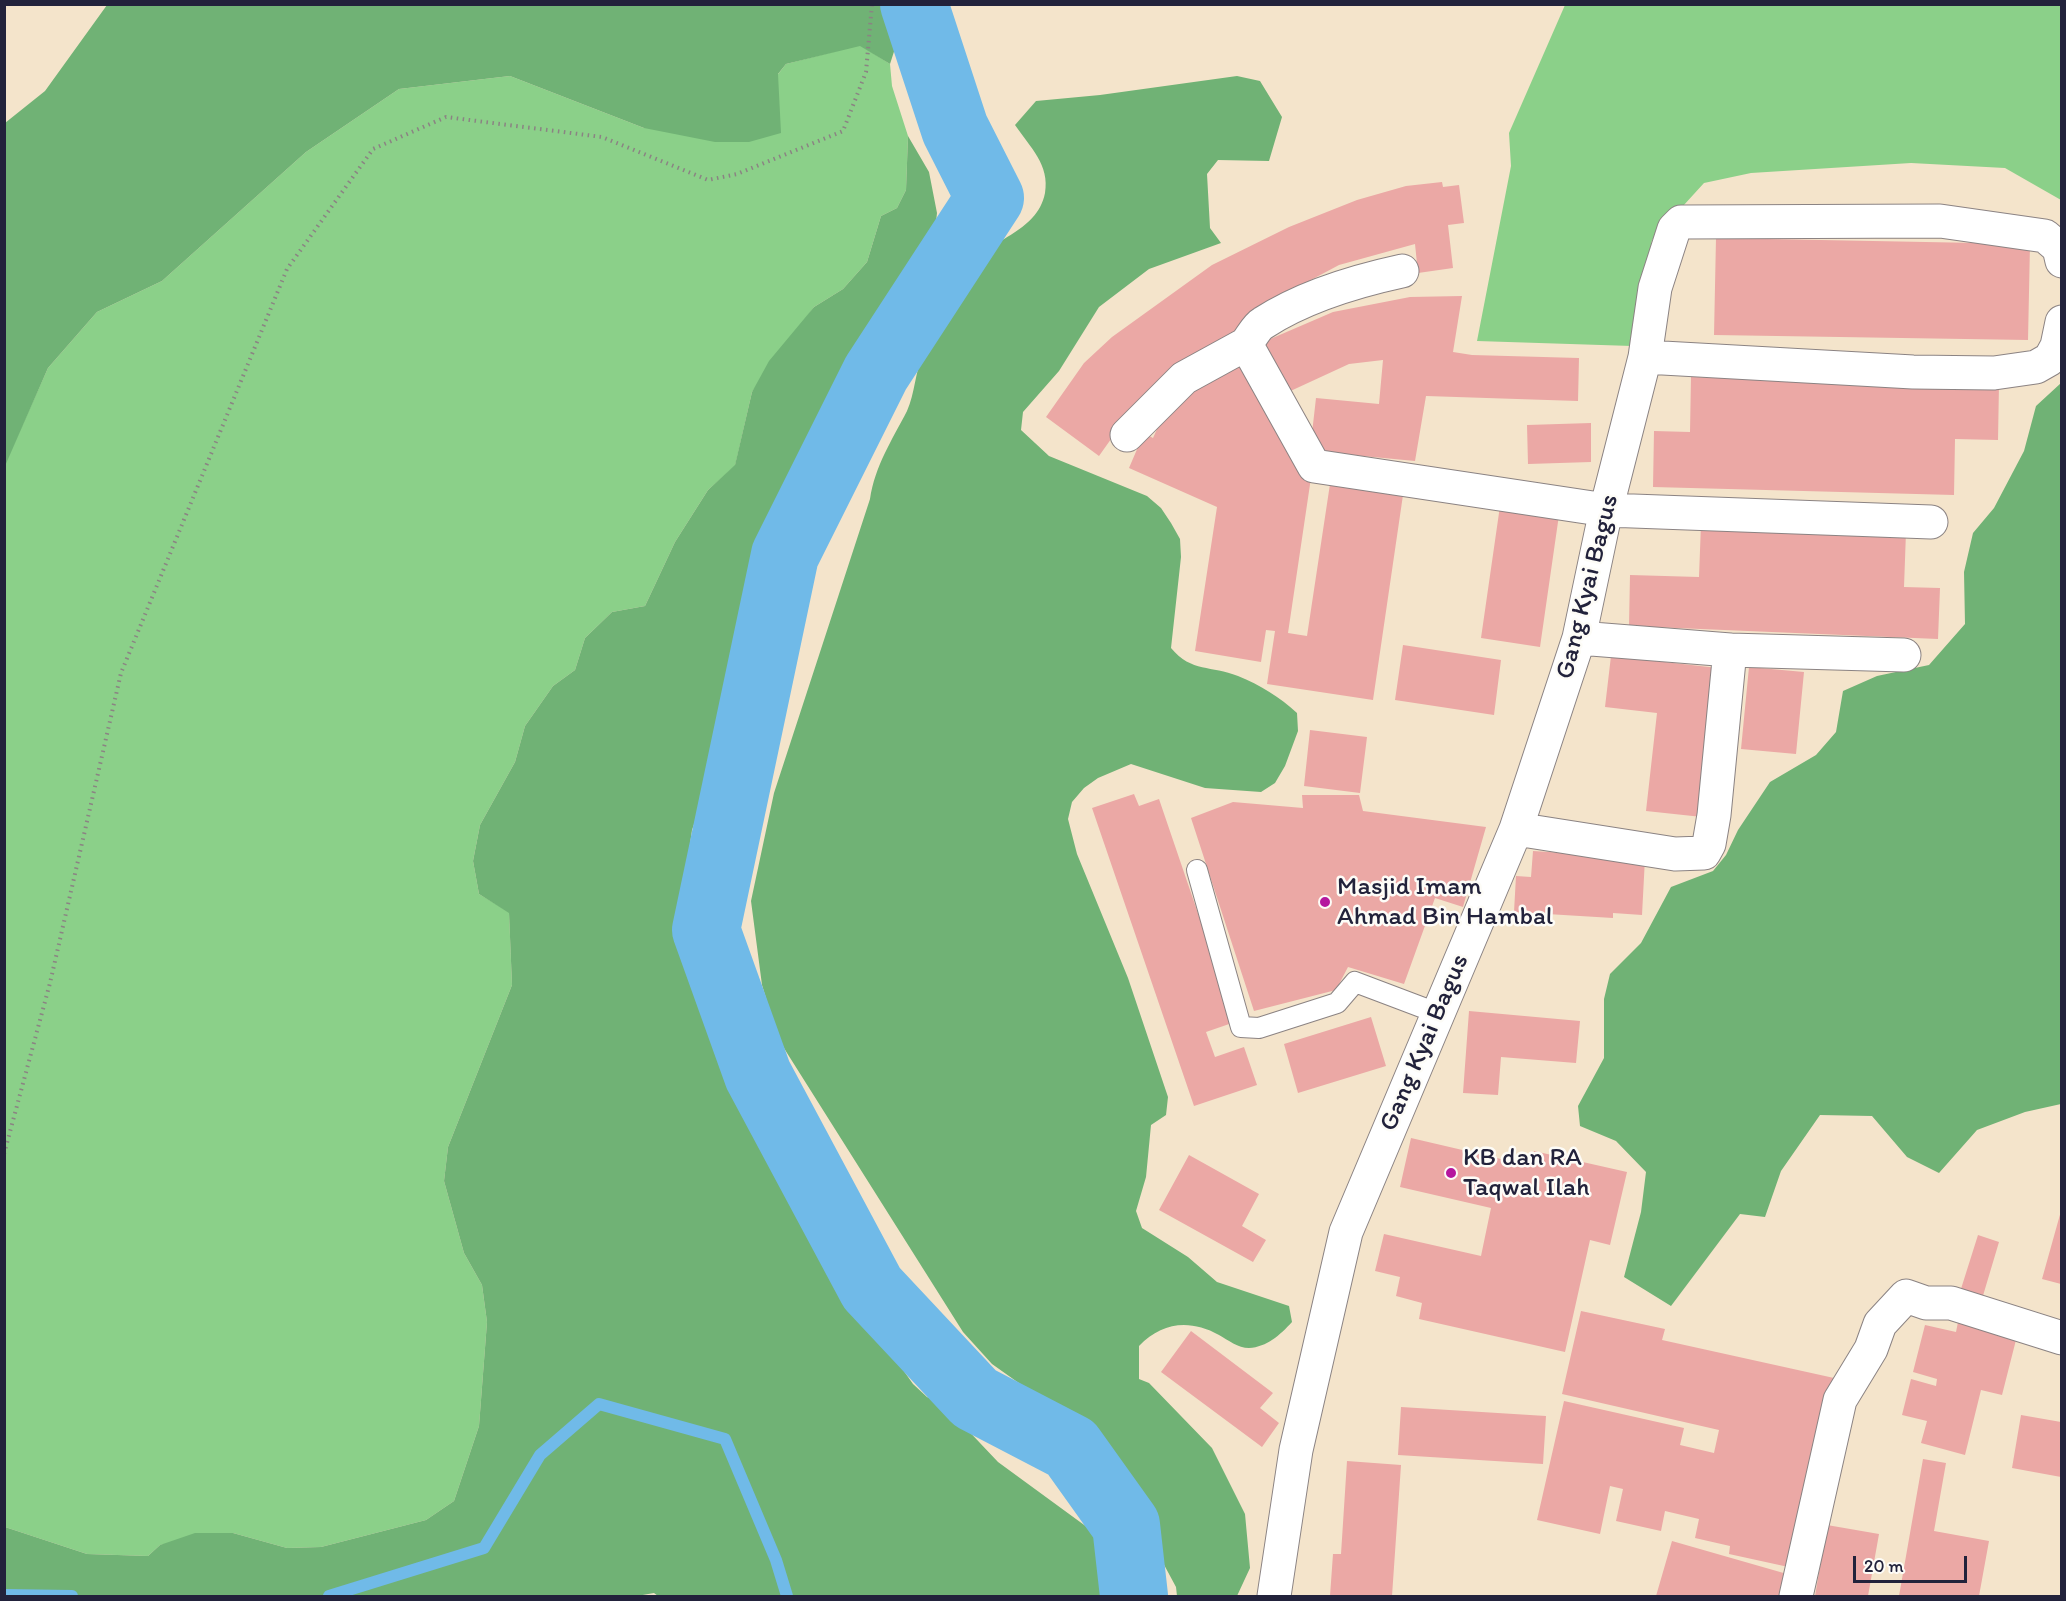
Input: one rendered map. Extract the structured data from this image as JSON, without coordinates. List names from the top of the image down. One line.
{"streets":{"street":["Gang Kyai Bagus"]},"places":["Masjid Imam Ahmad Bin Hambal","KB dan RA Taqwal Ilah"],"scale_bar":"20 m"}
